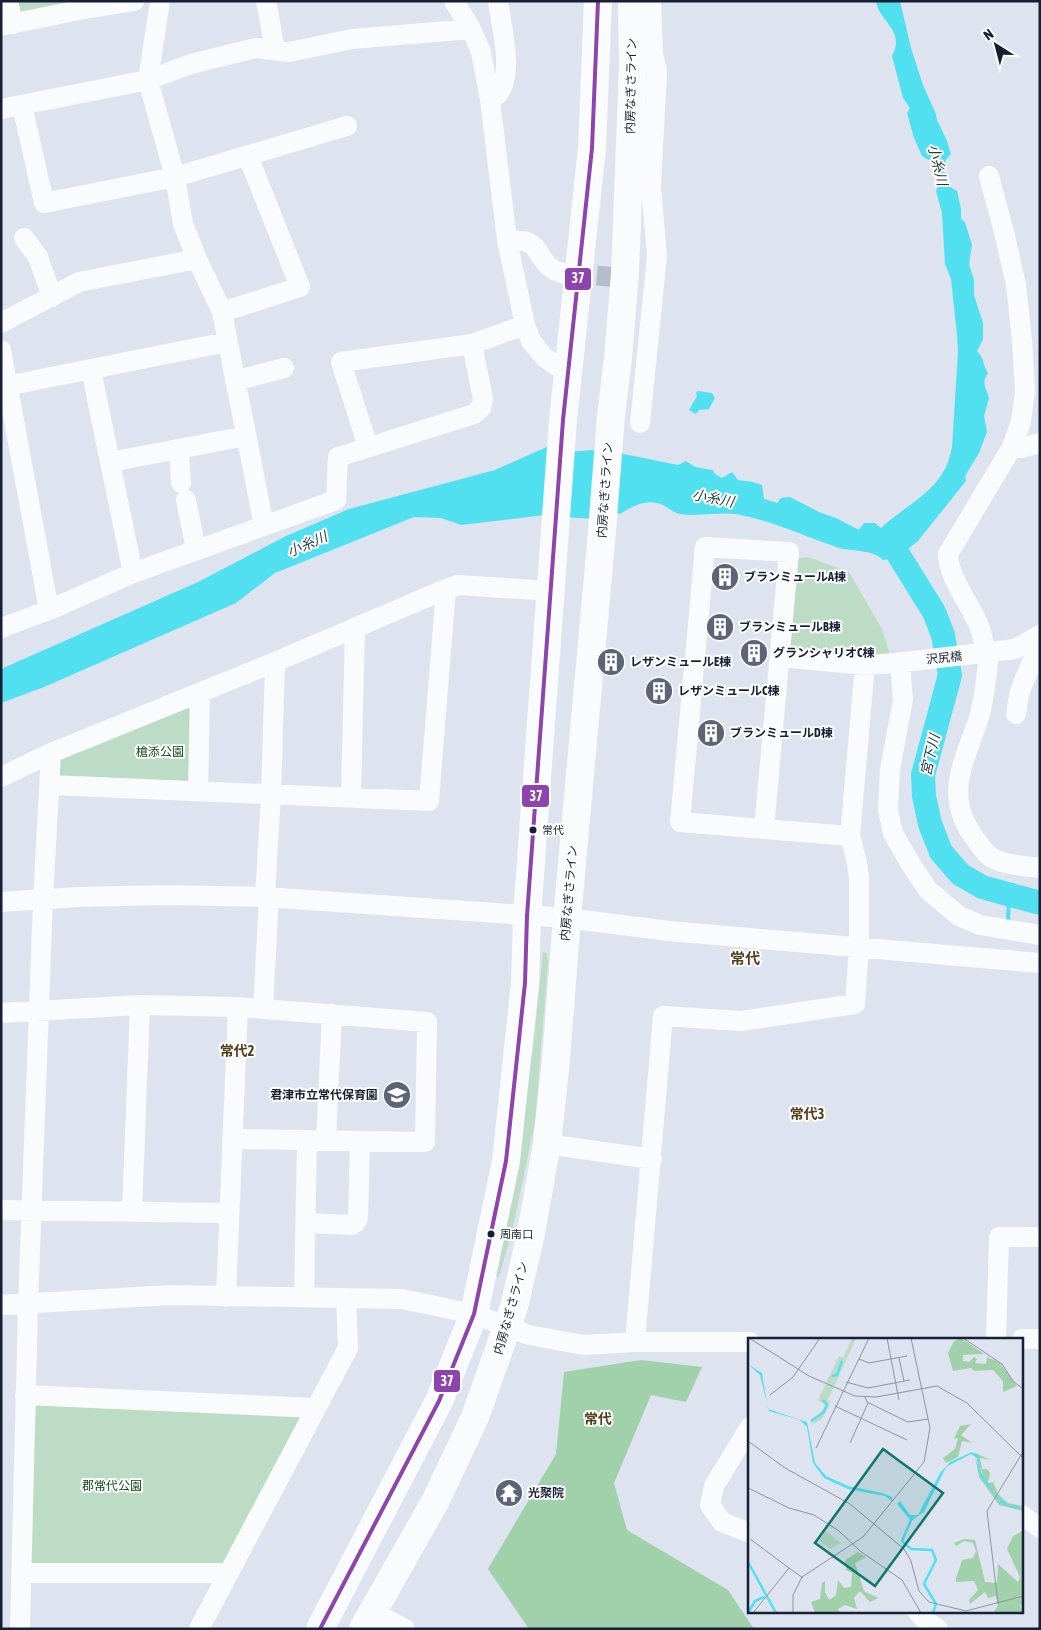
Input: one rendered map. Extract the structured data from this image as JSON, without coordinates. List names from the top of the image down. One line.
{"streets":{"highway":["内房なぎさライン"],"street":["沢尻橋"]},"districts":["常代","常代2","常代3","常代"],"water":["小糸川","宮下川"],"parks":["槍添公園","郡常代公園"],"places":{"building":["ブランミュールA棟","ブランミュールB棟","グランシャリオC棟","レザンミュールE棟","レザンミュールC棟","ブランミュールD棟"],"other":["常代","周南口"],"school or university":["君津市立常代保育園"],"temple":["光聚院"]},"lines":["transit line 37"],"north":"top left"}
